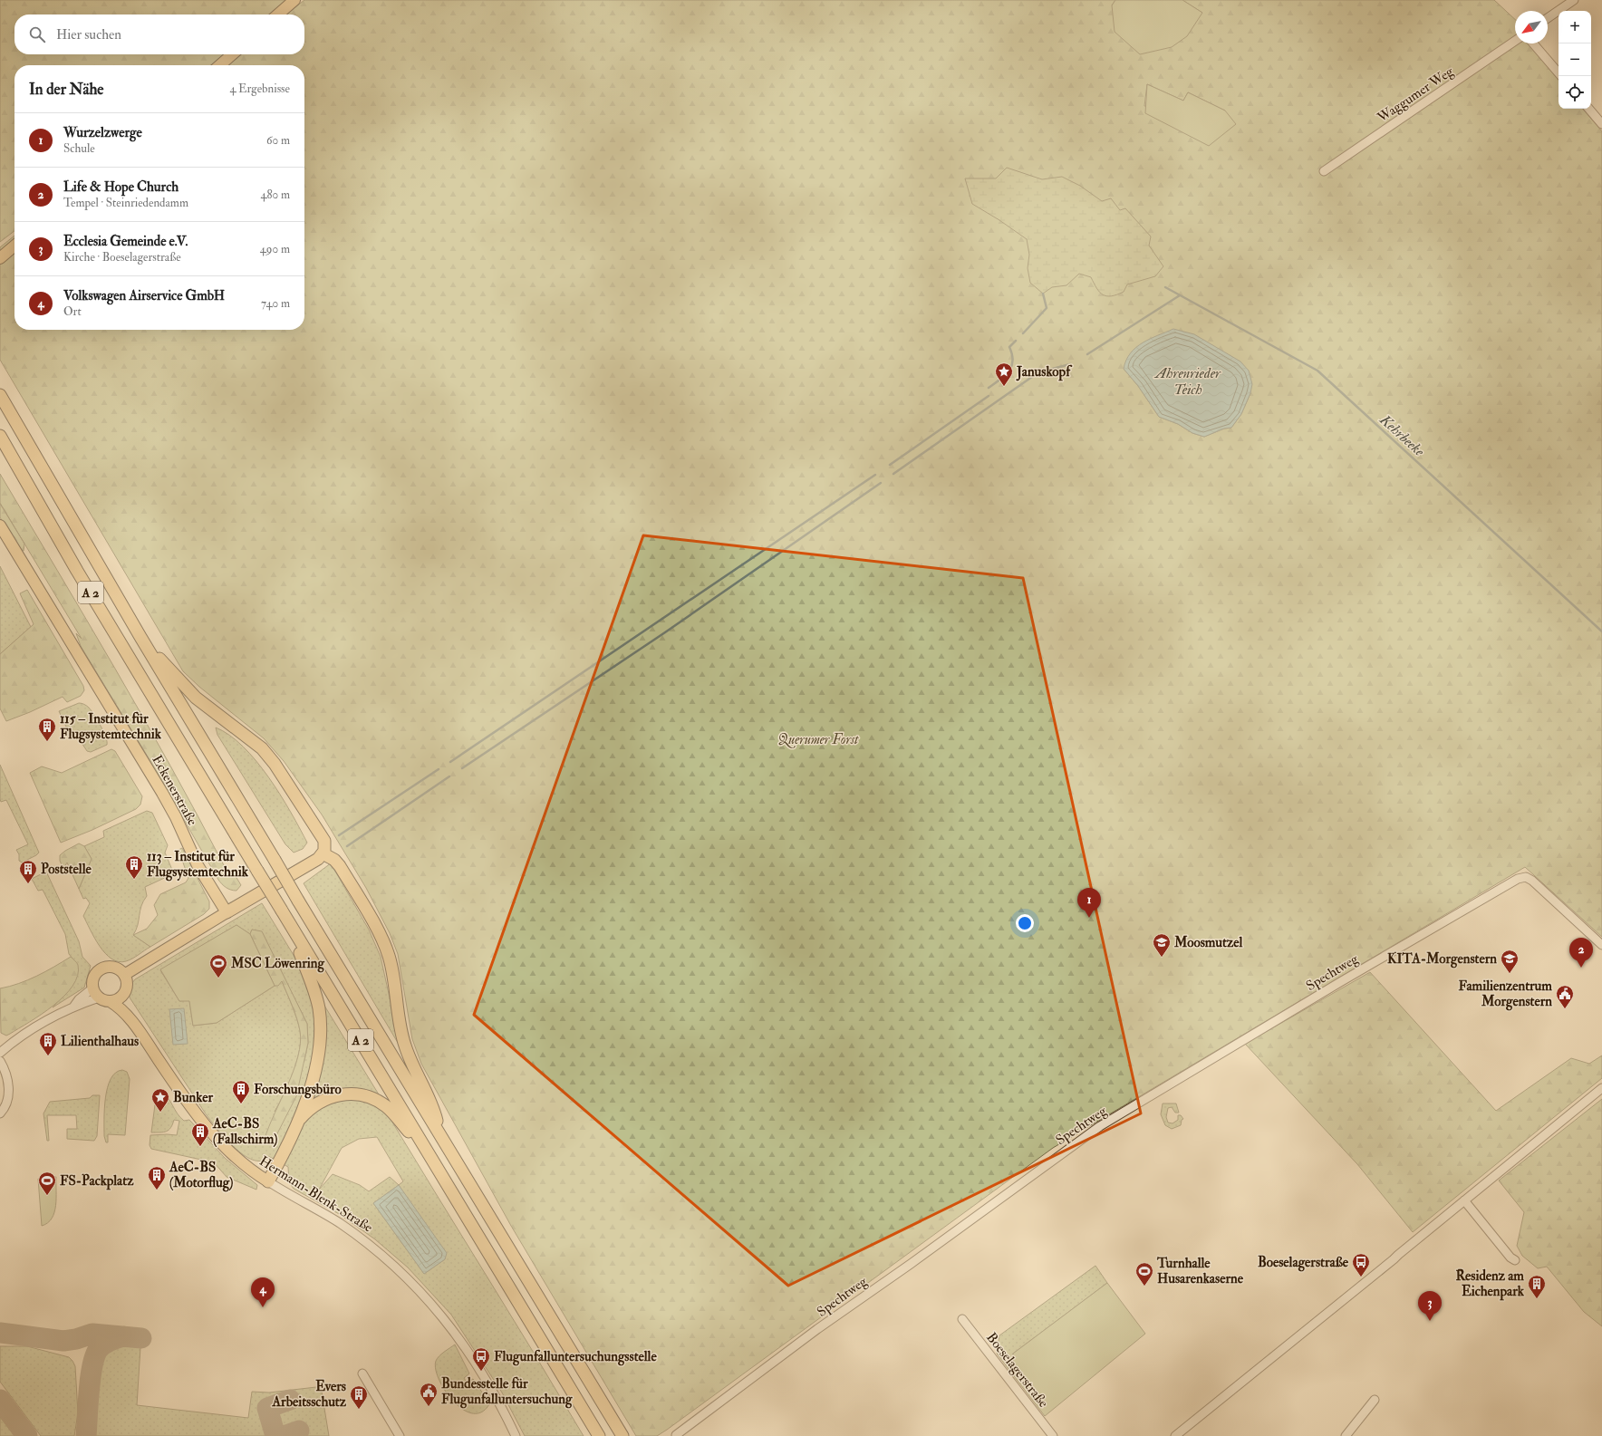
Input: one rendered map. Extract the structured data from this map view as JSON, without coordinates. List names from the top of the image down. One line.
{"streets":{"highway":["A 2"],"main road":["Eckenerstraße","Hermann-Blenk-Straße"],"street":["Waggumer Weg","Spechtweg","Boeselagerstraße"]},"water":["Ahrenrieder Teich","Kehrbeeke"],"parks":["Querumer Forst"],"places":{"place":["Januskopf","Bunker"],"building":["115 – Institut für Flugsystemtechnik","113 – Institut für Flugsystemtechnik","Poststelle","Lilienthalhaus","Forschungsbüro","AeC-BS (Fallschirm)","AeC-BS (Motorflug)","Residenz am Eichenpark","Evers Arbeitsschutz"],"school or university":["Moosmutzel","KITA-Morgenstern"],"sports":["MSC Löwenring","FS-Packplatz","Turnhalle Husarenkaserne"],"public building":["Familienzentrum Morgenstern","Bundesstelle für Flugunfalluntersuchung"],"bus stop":["Boeselagerstraße","Flugunfalluntersuchungsstelle"]},"north":"bottom left","page":{"map_buttons":["+","−"],"search":"Hier suchen","heading":["In der Nähe","4 Ergebnisse"],"list":[{"mark":"1","name":"Wurzelzwerge","note":"Schule","value":"60 m"},{"mark":"2","name":"Life & Hope Church","note":"Tempel · Steinriedendamm","value":"480 m"},{"mark":"3","name":"Ecclesia Gemeinde e.V.","note":"Kirche · Boeselagerstraße","value":"490 m"},{"mark":"4","name":"Volkswagen Airservice GmbH","note":"Ort","value":"740 m"}],"pins":["1","2","4","3"]}}
